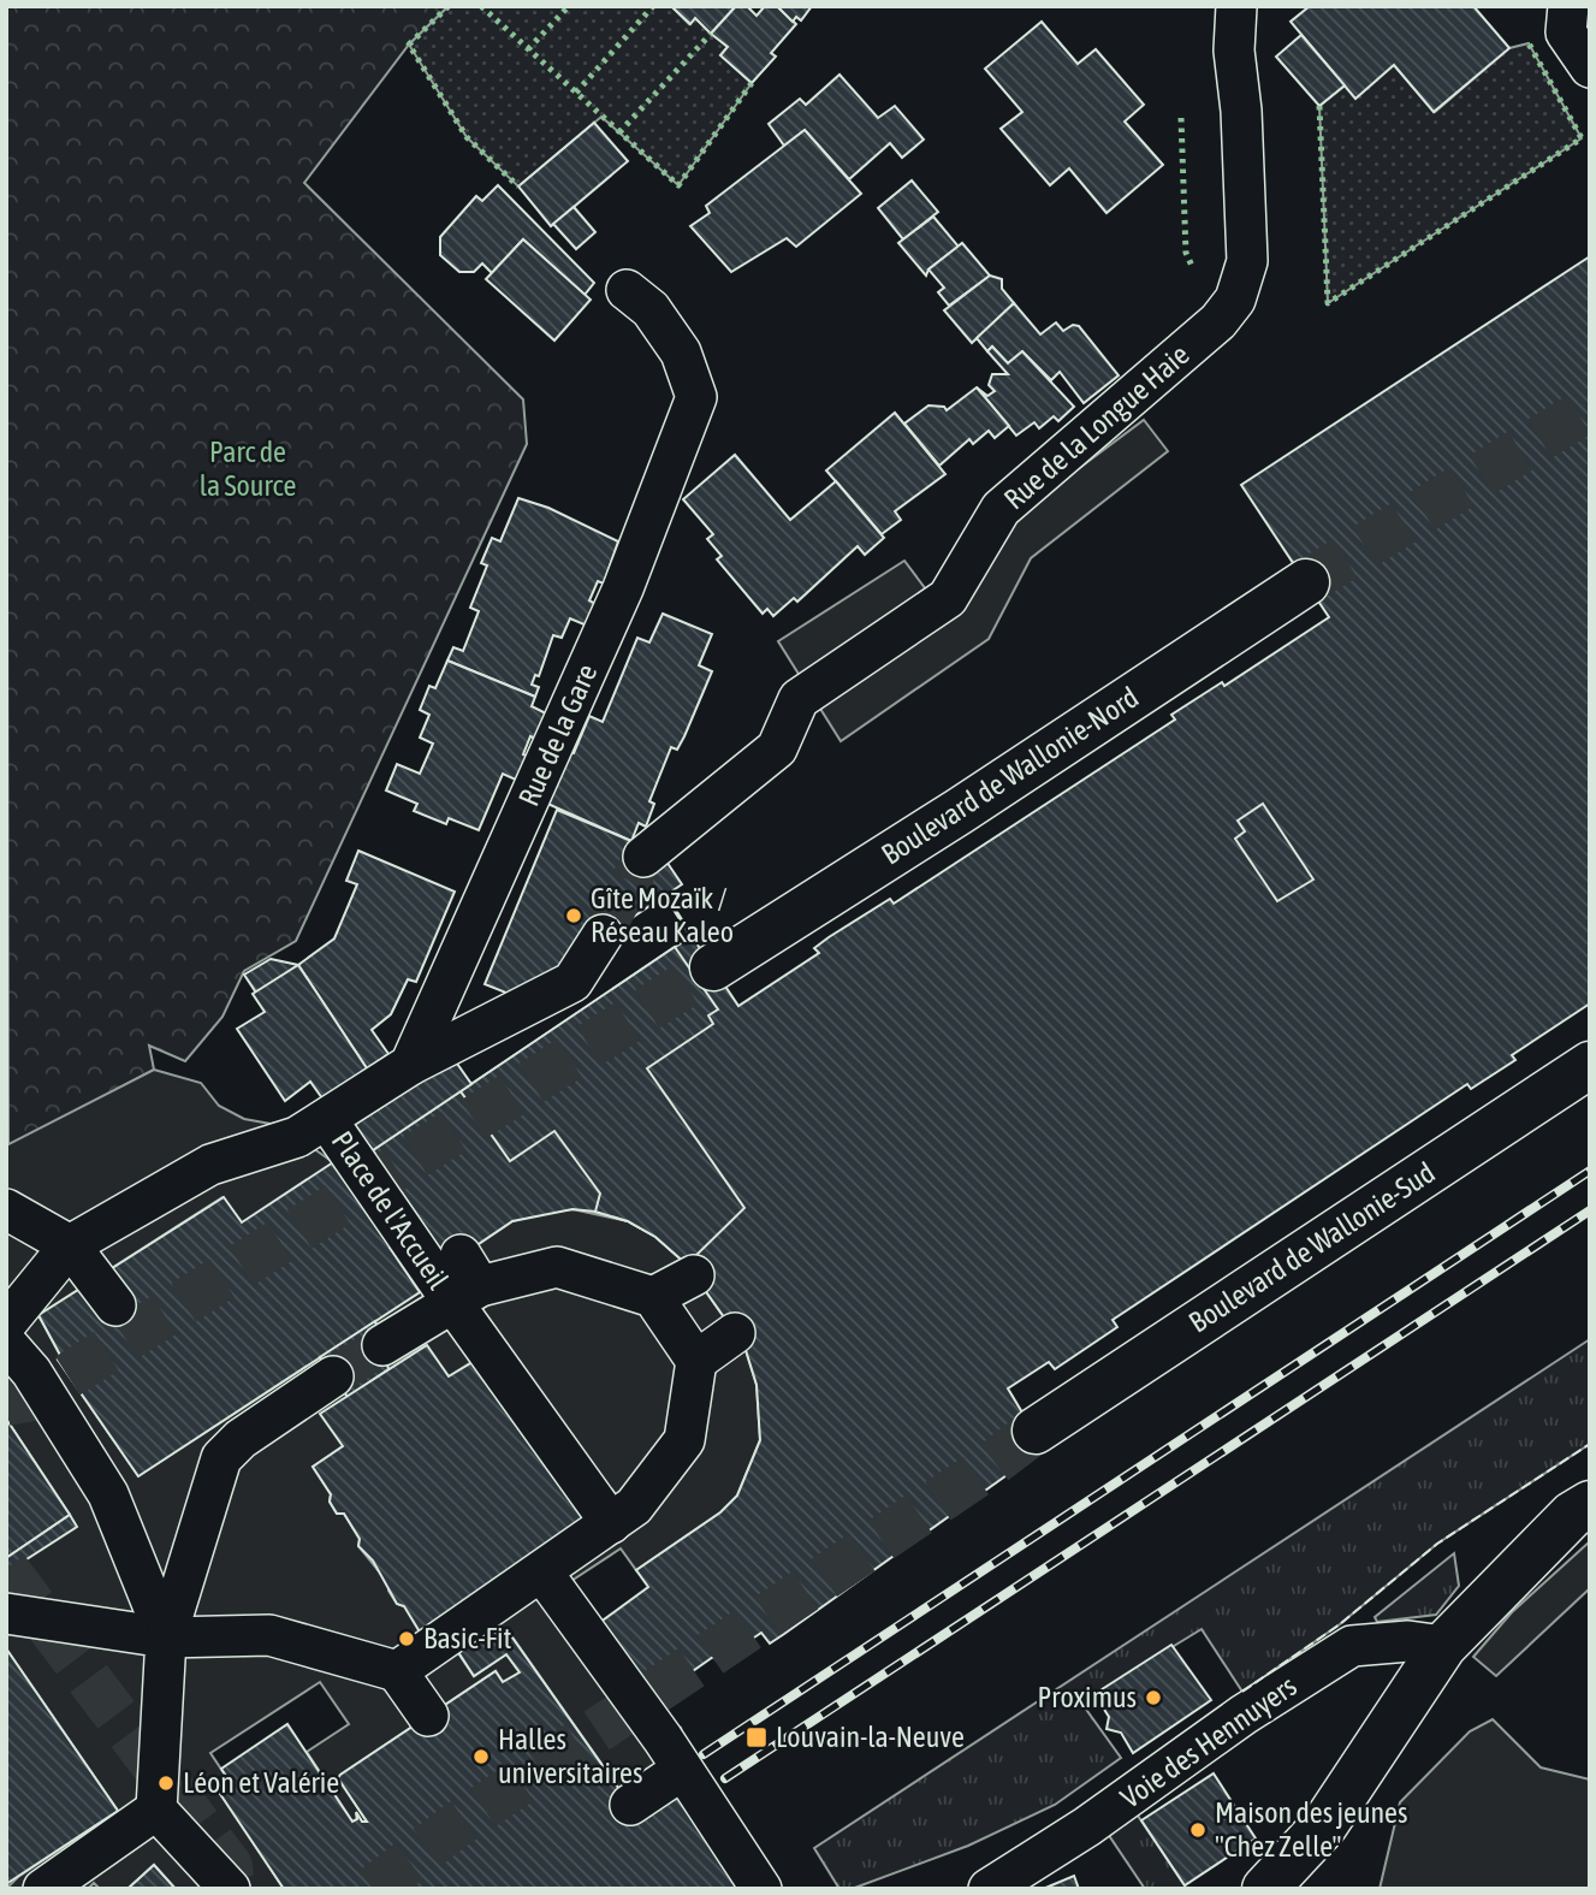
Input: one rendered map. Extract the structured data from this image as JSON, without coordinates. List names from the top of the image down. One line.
{"streets":{"main road":["Boulevard de Wallonie-Nord","Boulevard de Wallonie-Sud"],"street":["Rue de la Longue Haie","Rue de la Gare","Place de l'Accueil","Voie des Hennuyers"]},"parks":["Parc de la Source"],"places":{"other":["Gîte Mozaïk / Réseau Kaleo","Basic-Fit","Proximus","Halles universitaires","Léon et Valérie","Maison des jeunes \"Chez Zelle\""],"transit":["Louvain-la-Neuve"]}}
